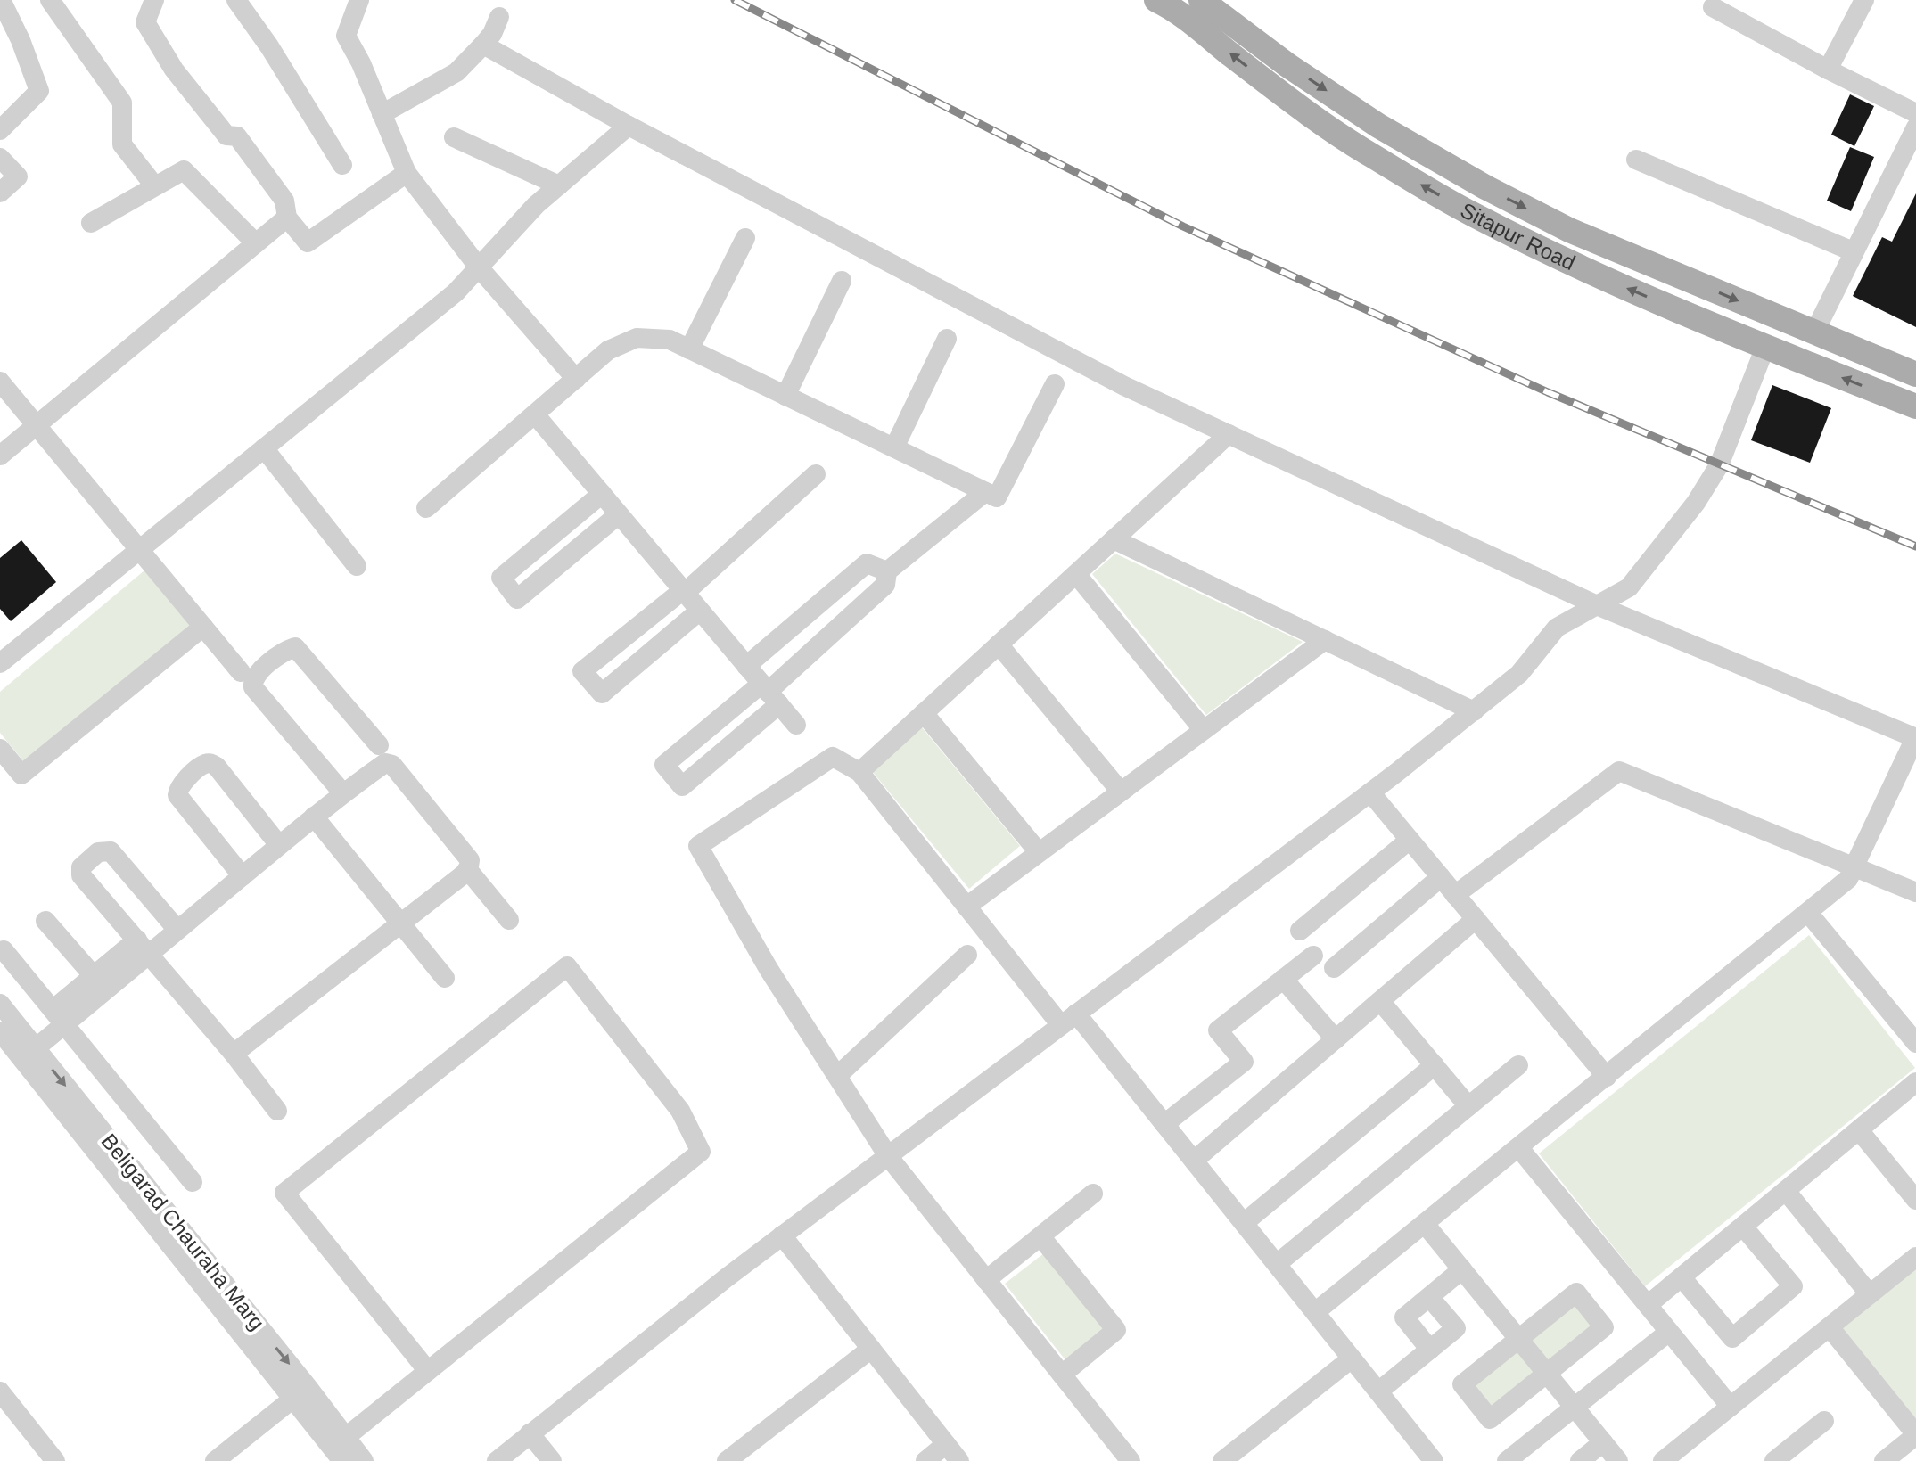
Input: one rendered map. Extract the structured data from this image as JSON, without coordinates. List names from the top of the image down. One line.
{"streets":{"main road":["Sitapur Road"],"street":["Beligarad Chauraha Marg"]}}
